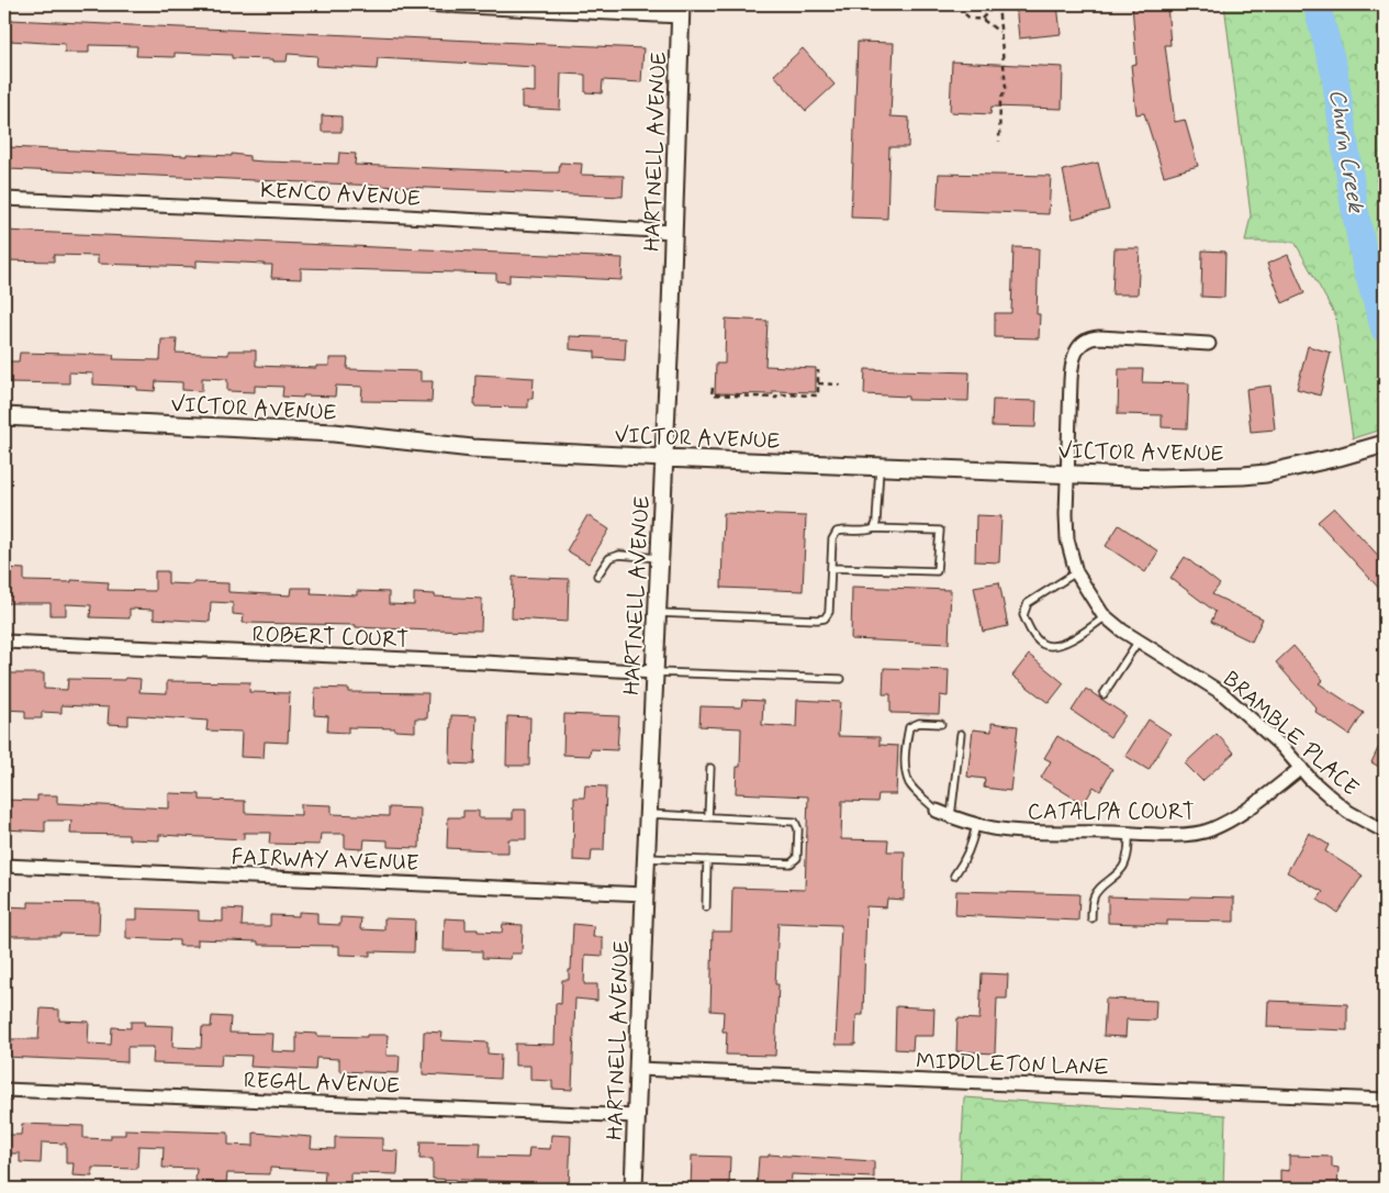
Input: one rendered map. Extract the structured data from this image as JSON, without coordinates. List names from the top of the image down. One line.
{"streets":{"main road":["HARTNELL AVENUE","VICTOR AVENUE"],"street":["KENCO AVENUE","ROBERT COURT","BRAMBLE PLACE","CATALPA COURT","FAIRWAY AVENUE","MIDDLETON LANE","REGAL AVENUE"]},"crossings":[["HARTNELL AVENUE","KENCO AVENUE"],["HARTNELL AVENUE","VICTOR AVENUE"],["HARTNELL AVENUE","ROBERT COURT"],["HARTNELL AVENUE","FAIRWAY AVENUE"],["HARTNELL AVENUE","MIDDLETON LANE"],["HARTNELL AVENUE","REGAL AVENUE"],["VICTOR AVENUE","BRAMBLE PLACE"],["BRAMBLE PLACE","CATALPA COURT"]],"water":["Churn Creek"]}
